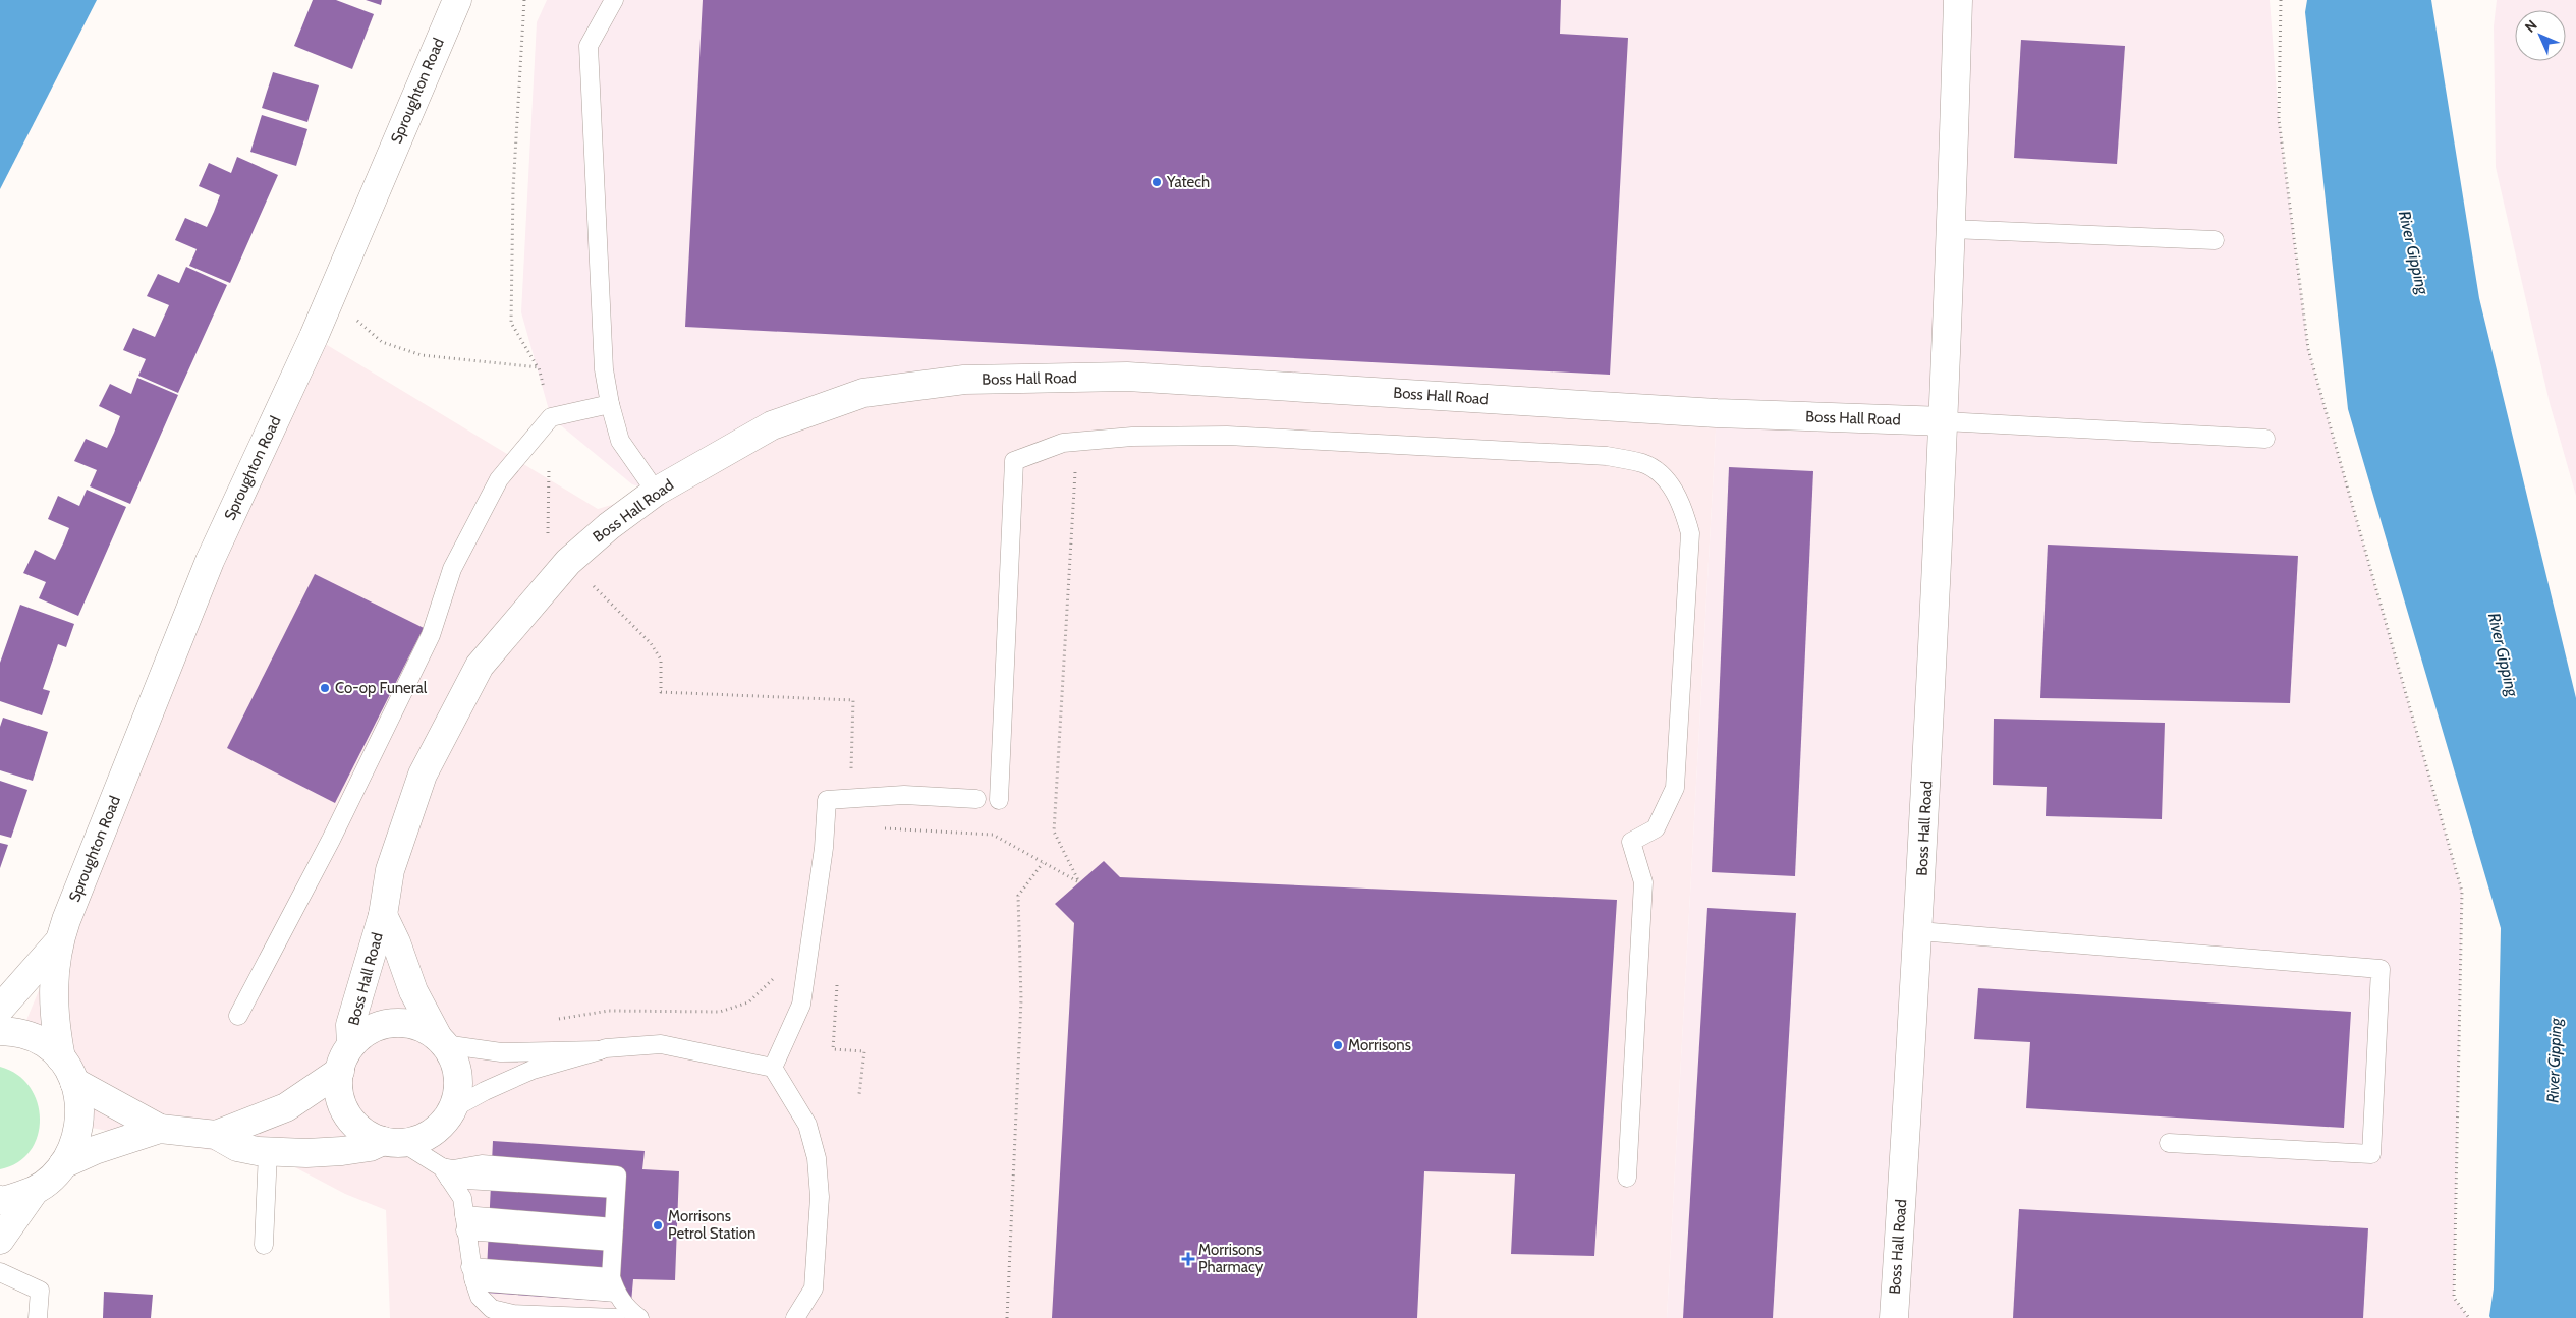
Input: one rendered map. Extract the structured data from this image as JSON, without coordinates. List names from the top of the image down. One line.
{"streets":{"street":["Sproughton Road","Boss Hall Road"]},"water":["River Gipping"],"places":{"other":["Yatech","Co-op Funeral","Morrisons","Morrisons Petrol Station"],"health":["Morrisons Pharmacy"]},"north":"top left"}
